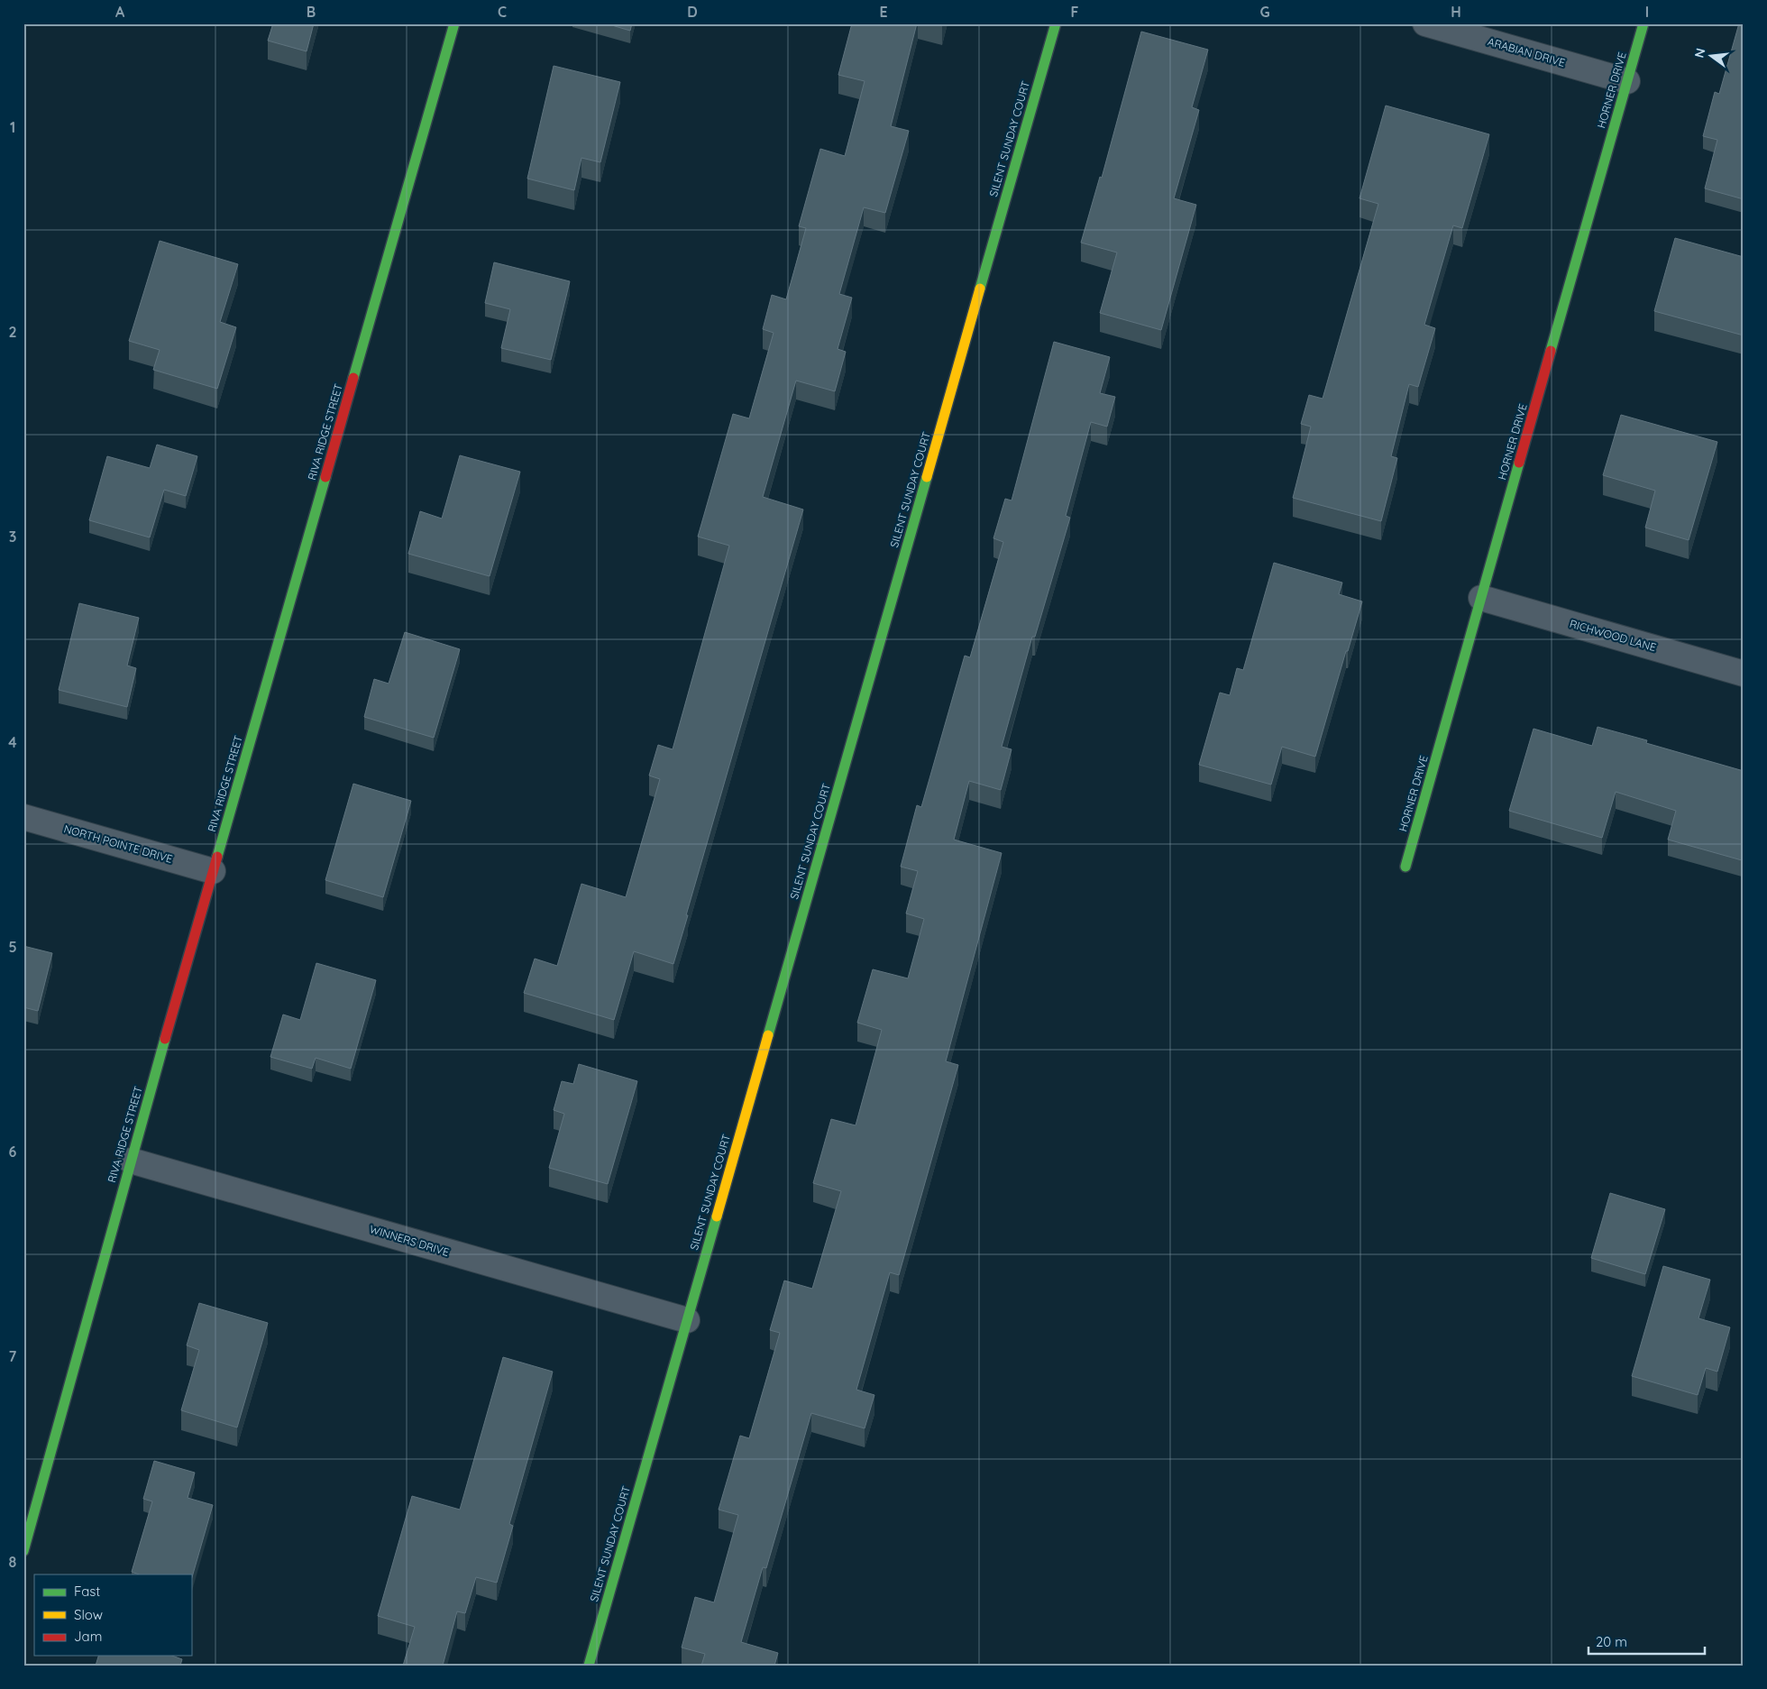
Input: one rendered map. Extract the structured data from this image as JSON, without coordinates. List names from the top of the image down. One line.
{"streets":{"street":["ARABIAN DRIVE","HORNER DRIVE","SILENT SUNDAY COURT","RIVA RIDGE STREET","RICHWOOD LANE","NORTH POINTE DRIVE","WINNERS DRIVE"]},"crossings":[["ARABIAN DRIVE","HORNER DRIVE"],["HORNER DRIVE","RICHWOOD LANE"],["SILENT SUNDAY COURT","WINNERS DRIVE"],["RIVA RIDGE STREET","NORTH POINTE DRIVE"],["RIVA RIDGE STREET","WINNERS DRIVE"]],"legend":["Fast","Slow","Jam"],"scale_bar":"20 m","north":"left","grid":{"columns":["A","B","C","D","E","F","G","H","I"],"rows":["1","2","3","4","5","6","7","8"]}}
